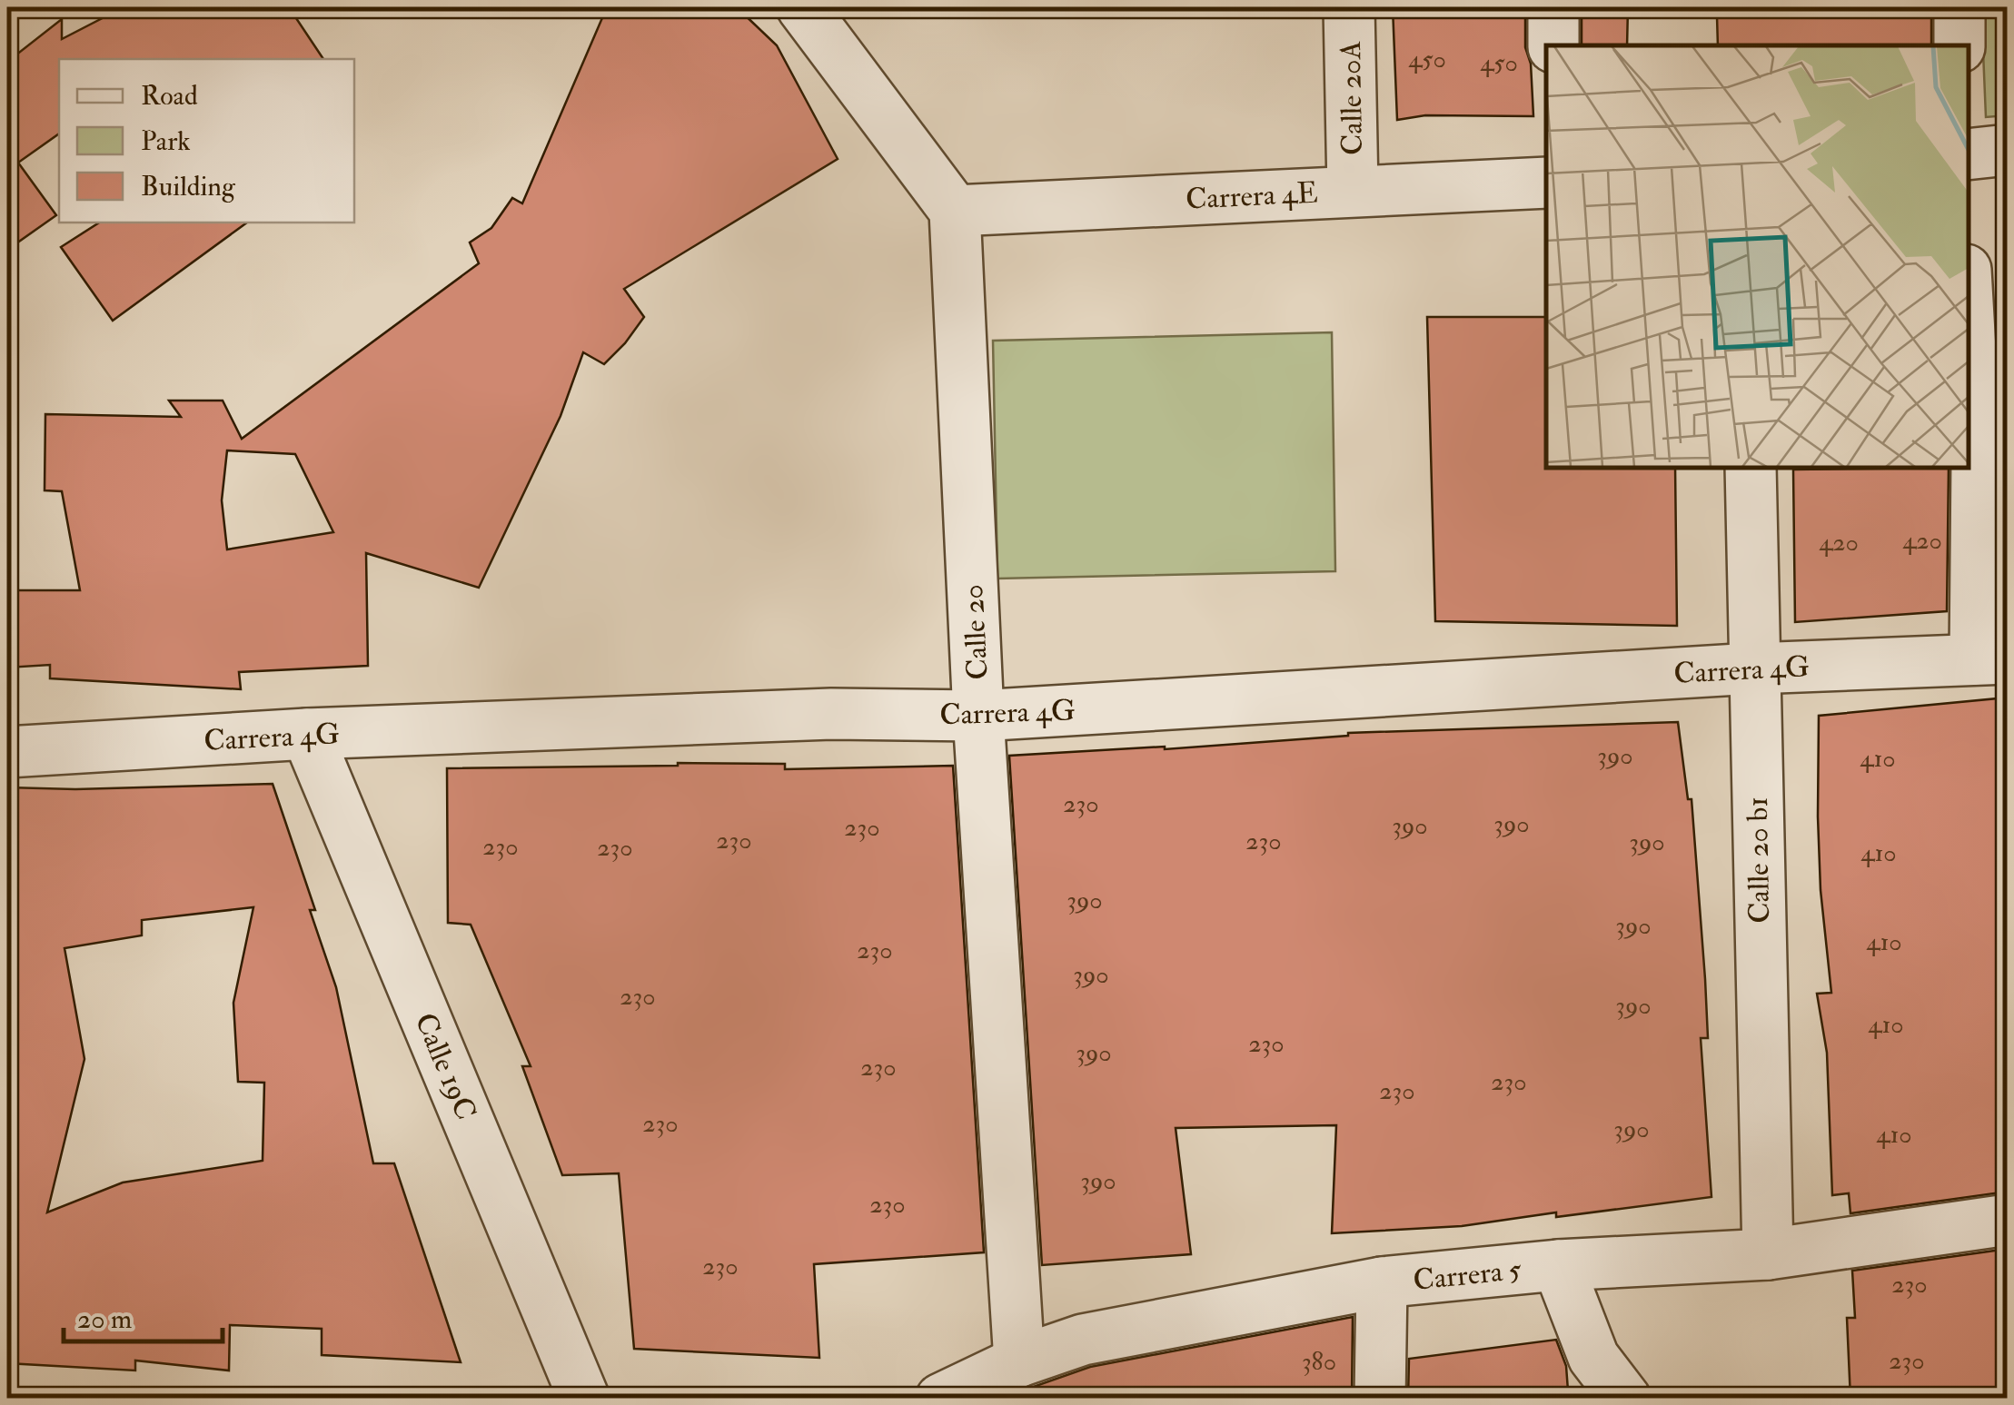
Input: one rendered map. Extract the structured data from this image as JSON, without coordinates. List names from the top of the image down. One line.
{"streets":{"street":["Calle 20A","Carrera 4E","Calle 20","Carrera 4G","Calle 20 b1","Calle 19C","Carrera 5"]},"crossings":[["Calle 20A","Carrera 4E"],["Carrera 4E","Calle 20"],["Calle 20","Carrera 4G"],["Calle 20","Carrera 5"],["Carrera 4G","Calle 20 b1"],["Carrera 4G","Calle 19C"],["Calle 20 b1","Carrera 5"]],"house_numbers":["450","450","420","420","390","410","230","390","390","230","230","230","390","230","230","410","390","390","410","230","390","230","390","410","230","390","230","230","230","230","390","410","390","230","230","230","230","380"],"legend":["Road","Park","Building"],"scale_bar":"20 m"}
